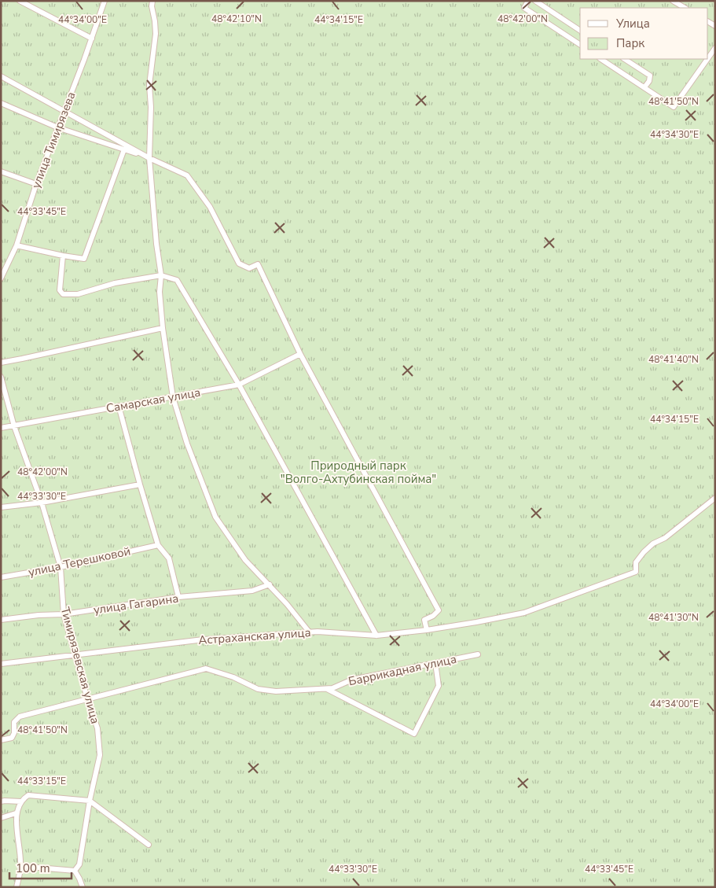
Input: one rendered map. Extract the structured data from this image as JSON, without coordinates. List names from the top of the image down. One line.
{"streets":{"street":["улица Тимирязева","Самарская улица","улица Терешковой","улица Гагарина","Астраханская улица","Тимирязевская улица","Баррикадная улица"]},"crossings":[["Самарская улица","Тимирязевская улица"],["улица Терешковой","Тимирязевская улица"],["улица Гагарина","Тимирязевская улица"],["Астраханская улица","Тимирязевская улица"],["Тимирязевская улица","Баррикадная улица"]],"parks":["Природный парк \"Волго-Ахтубинская пойма\""],"legend":["Улица","Парк"],"scale_bar":"100 m","coordinates":["48°42'10\"N","48°42'00\"N","44°34'00\"E","44°34'15\"E","48°41'50\"N","44°34'30\"E","44°33'45\"E","48°41'40\"N","44°33'30\"E","48°41'30\"N","44°33'15\"E"]}
